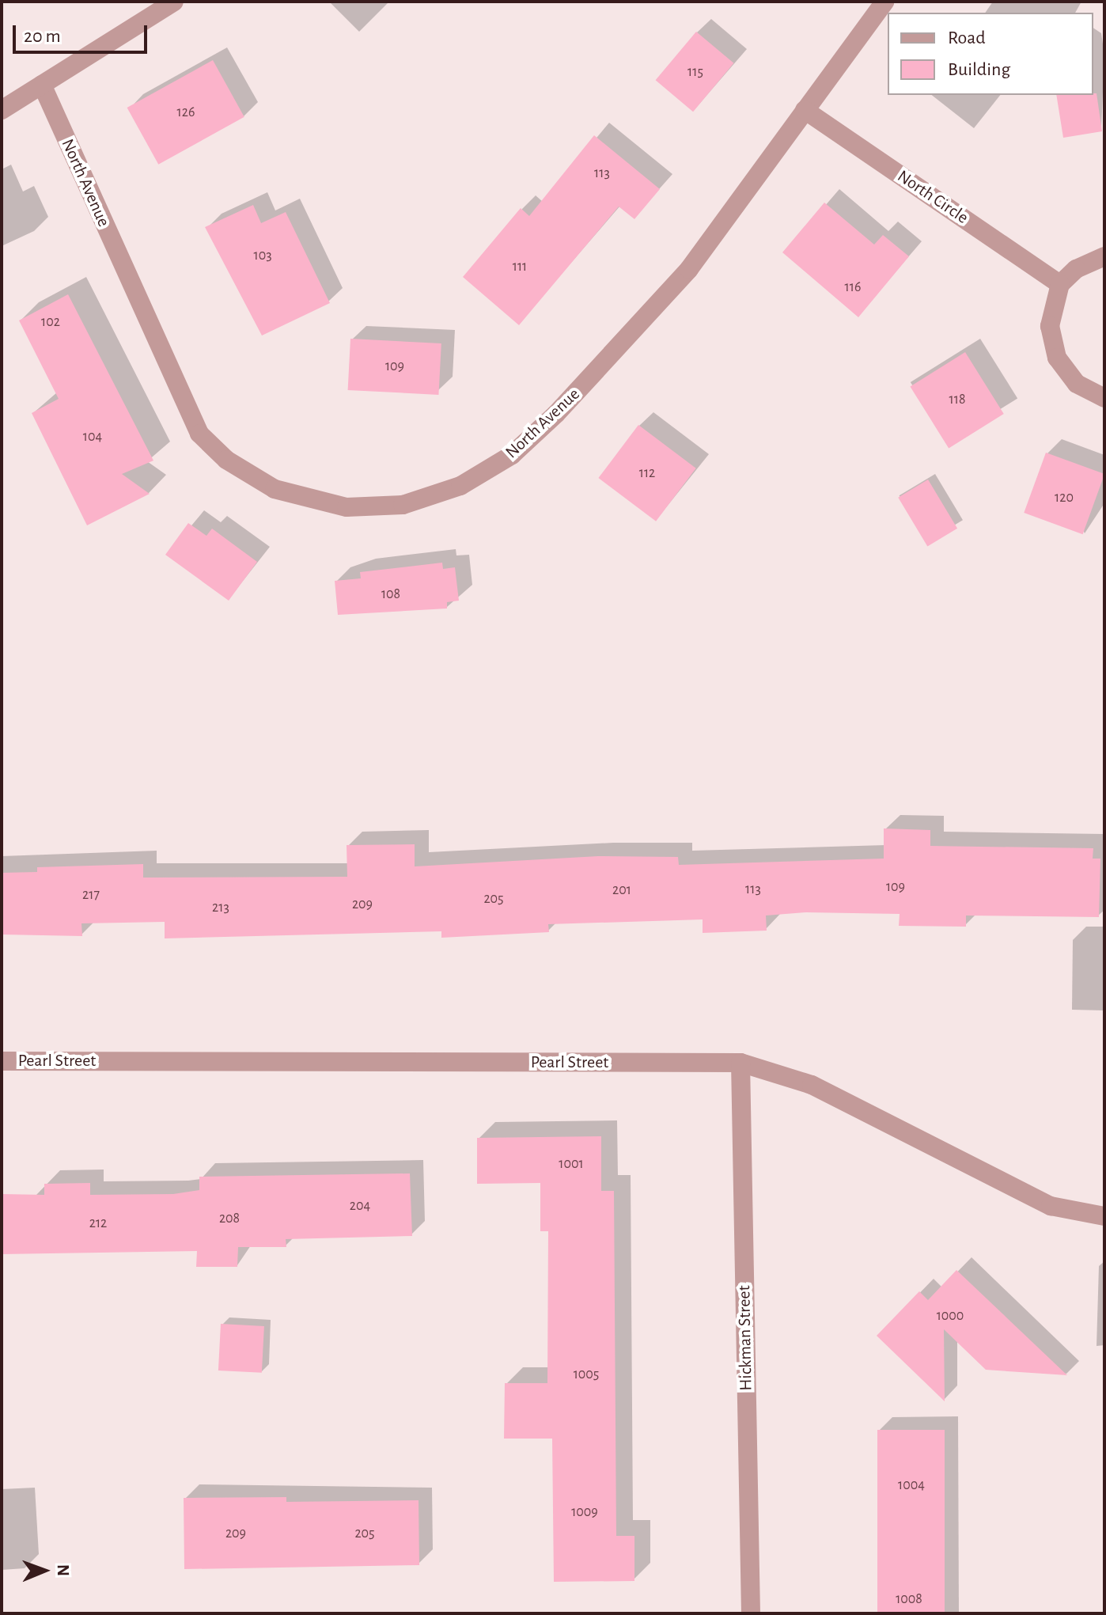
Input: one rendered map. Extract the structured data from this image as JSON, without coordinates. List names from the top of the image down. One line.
{"streets":{"street":["North Avenue","North Circle","Pearl Street","Hickman Street"]},"crossings":[["North Avenue","North Circle"],["Pearl Street","Hickman Street"]],"house_numbers":["115","126","113","103","111","116","102","109","118","104","112","120","108","109","113","201","217","205","209","213","1001","204","208","212","1000","1005","1004","1009","209","205","1008"],"legend":["Road","Building"],"scale_bar":"20 m","north":"right"}
